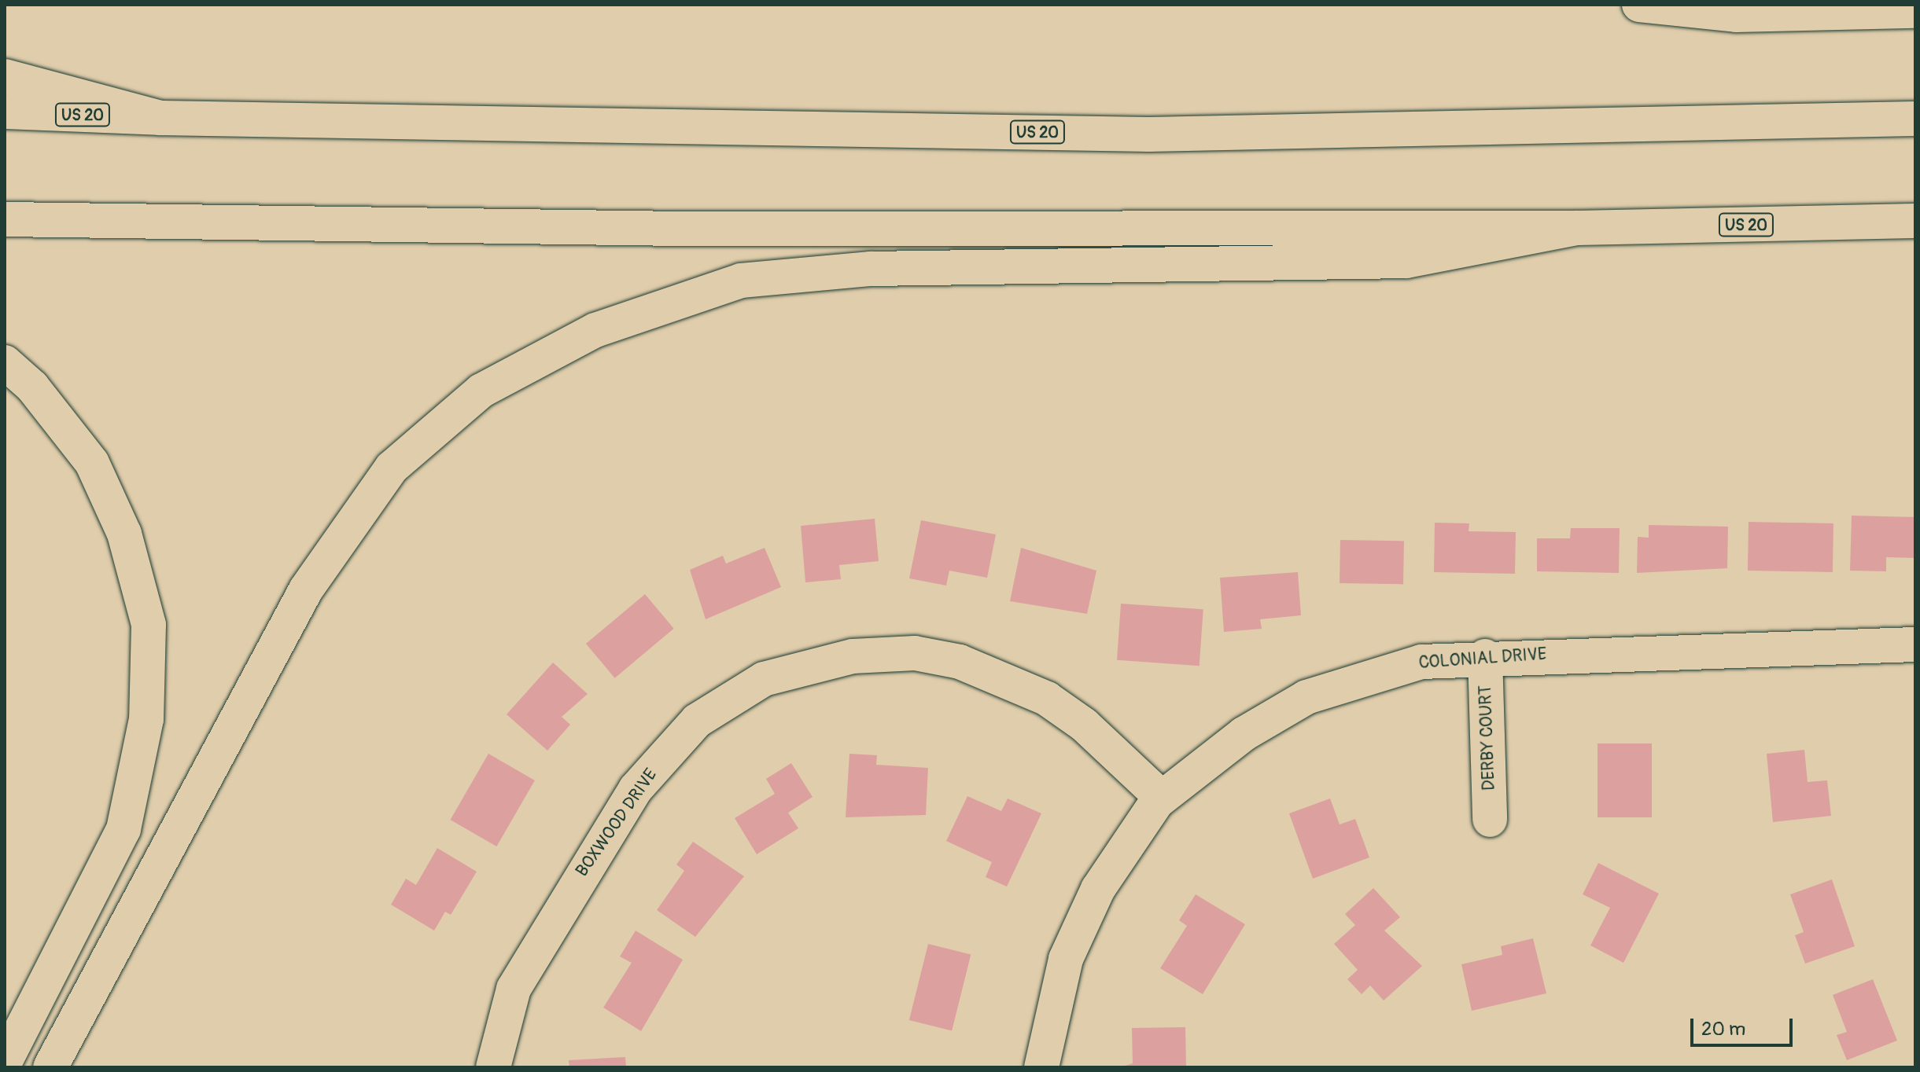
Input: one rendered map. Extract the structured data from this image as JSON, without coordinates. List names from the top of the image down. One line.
{"streets":{"main road":["US 20","COLONIAL DRIVE","DERBY COURT","BOXWOOD DRIVE"]},"crossings":[["COLONIAL DRIVE","DERBY COURT"],["COLONIAL DRIVE","BOXWOOD DRIVE"]],"scale_bar":"20 m"}
